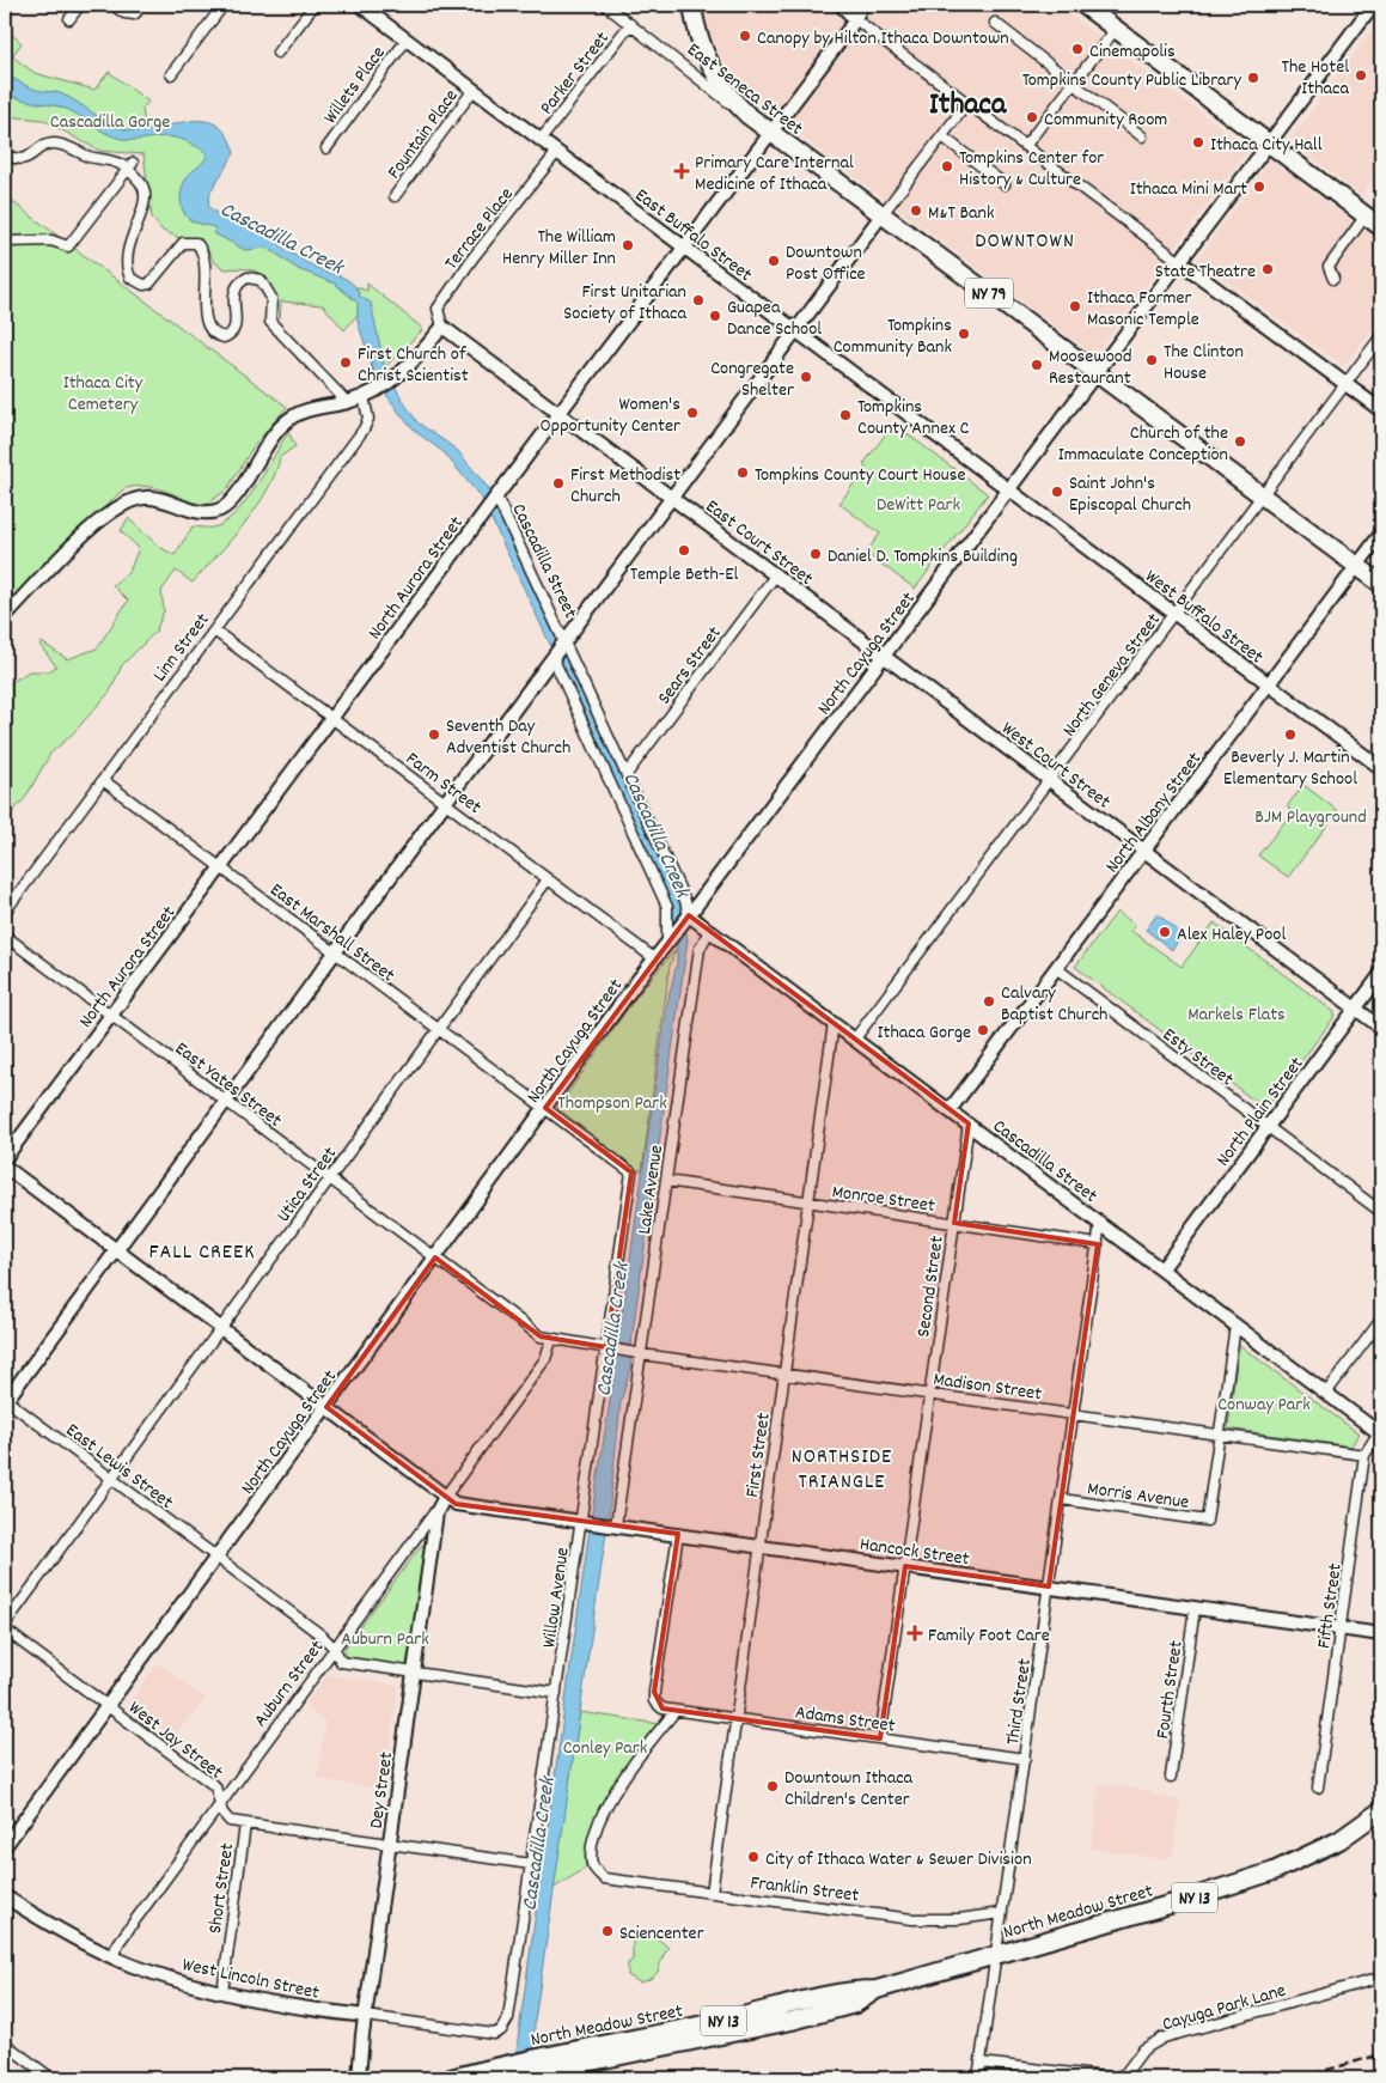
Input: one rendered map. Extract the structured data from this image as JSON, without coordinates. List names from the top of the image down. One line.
{"streets":{"highway":["East Seneca Street","NY 79","NY 13","North Meadow Street"],"street":["Parker Street","Willets Place","Fountain Place","Terrace Place","East Buffalo Street","East Court Street","Cascadilla Street","North Aurora Street","West Buffalo Street","Linn Street","North Cayuga Street","Sears Street","North Geneva Street","West Court Street","Farm Street","North Albany Street","East Marshall Street","Esty Street","East Yates Street","North Plain Street","Utica Street","Lake Avenue","Monroe Street","Second Street","Madison Street","First Street","East Lewis Street","Morris Avenue","Hancock Street","Willow Avenue","Fifth Street","Auburn Street","Fourth Street","Third Street","Adams Street","West Jay Street","Dey Street","Franklin Street","Short Street","West Lincoln Street","Cayuga Park Lane"]},"crossings":[["Parker Street","East Seneca Street"],["Parker Street","East Buffalo Street"],["Willets Place","East Buffalo Street"],["East Seneca Street","NY 79"],["East Seneca Street","North Aurora Street"],["East Seneca Street","North Cayuga Street"],["Fountain Place","East Buffalo Street"],["Terrace Place","East Buffalo Street"],["Terrace Place","East Court Street"],["East Buffalo Street","North Aurora Street"],["East Buffalo Street","West Buffalo Street"],["East Buffalo Street","North Cayuga Street"],["NY 79","North Cayuga Street"],["NY 79","North Geneva Street"],["NY 79","North Albany Street"],["East Court Street","North Aurora Street"],["East Court Street","North Cayuga Street"],["East Court Street","Sears Street"],["East Court Street","West Court Street"],["Cascadilla Street","North Aurora Street"],["Cascadilla Street","North Cayuga Street"],["Cascadilla Street","Sears Street"],["Cascadilla Street","North Geneva Street"],["Cascadilla Street","North Albany Street"],["Cascadilla Street","North Plain Street"],["Cascadilla Street","Lake Avenue"],["Cascadilla Street","Second Street"],["Cascadilla Street","First Street"],["Cascadilla Street","Fifth Street"],["Cascadilla Street","Third Street"],["North Aurora Street","Farm Street"],["North Aurora Street","East Marshall Street"],["North Aurora Street","East Yates Street"],["West Buffalo Street","North Cayuga Street"],["West Buffalo Street","North Geneva Street"],["West Buffalo Street","North Albany Street"],["Linn Street","Farm Street"],["Linn Street","East Marshall Street"],["North Cayuga Street","West Court Street"],["North Cayuga Street","Farm Street"],["North Cayuga Street","East Marshall Street"],["North Cayuga Street","East Yates Street"],["North Cayuga Street","East Lewis Street"],["North Cayuga Street","Hancock Street"],["North Cayuga Street","West Jay Street"],["North Geneva Street","West Court Street"],["West Court Street","North Albany Street"],["West Court Street","North Plain Street"],["Farm Street","Utica Street"],["North Albany Street","Esty Street"],["East Marshall Street","Utica Street"],["East Marshall Street","Willow Avenue"],["Esty Street","North Plain Street"],["East Yates Street","Utica Street"],["East Yates Street","Madison Street"],["East Yates Street","Auburn Street"],["Utica Street","East Lewis Street"],["Utica Street","Hancock Street"],["Lake Avenue","Monroe Street"],["Lake Avenue","Madison Street"],["Lake Avenue","Hancock Street"],["Monroe Street","Second Street"],["Monroe Street","First Street"],["Monroe Street","Third Street"],["Second Street","Madison Street"],["Second Street","Hancock Street"],["Second Street","Adams Street"],["Madison Street","First Street"],["Madison Street","Morris Avenue"],["Madison Street","Willow Avenue"],["Madison Street","Fifth Street"],["Madison Street","Auburn Street"],["Madison Street","Third Street"],["First Street","Hancock Street"],["First Street","Adams Street"],["First Street","Franklin Street"],["East Lewis Street","Auburn Street"],["Morris Avenue","Third Street"],["Hancock Street","Willow Avenue"],["Hancock Street","Fifth Street"],["Hancock Street","Auburn Street"],["Hancock Street","Fourth Street"],["Hancock Street","Third Street"],["Hancock Street","Adams Street"],["Hancock Street","Dey Street"],["Willow Avenue","West Lincoln Street"],["Auburn Street","West Jay Street"],["Auburn Street","Dey Street"],["Auburn Street","West Lincoln Street"],["Third Street","Adams Street"],["Third Street","Franklin Street"],["Third Street","North Meadow Street"],["Third Street","Cayuga Park Lane"],["Adams Street","Franklin Street"],["Dey Street","West Lincoln Street"],["Short Street","West Lincoln Street"]],"districts":["Ithaca","DOWNTOWN","FALL CREEK","NORTHSIDE TRIANGLE"],"water":["Cascadilla Creek"],"parks":["Cascadilla Gorge","Ithaca City Cemetery","DeWitt Park","BJM Playground","Markels Flats","Thompson Park","Conway Park","Auburn Park","Conley Park"],"places":{"other":["Canopy by Hilton Ithaca Downtown","Cinemapolis","The Hotel Ithaca","Tompkins County Public Library","Community Room","Ithaca City Hall","Tompkins Center for History & Culture","Ithaca Mini Mart","M&T Bank","The William Henry Miller Inn","Downtown Post Office","State Theatre","First Unitarian Society of Ithaca","Ithaca Former Masonic Temple","Guapea Dance School","Tompkins Community Bank","The Clinton House","First Church of Christ Scientist","Moosewood Restaurant","Congregate Shelter","Women's Opportunity Center","Tompkins County Annex C","Church of the Immaculate Conception","Tompkins County Court House","First Methodist Church","Saint John's Episcopal Church","Temple Beth-El","Daniel D. Tompkins Building","Seventh Day Adventist Church","Beverly J. Martin Elementary School","Alex Haley Pool","Calvary Baptist Church","Ithaca Gorge","Downtown Ithaca Children's Center","City of Ithaca Water & Sewer Division","Sciencenter"],"health":["Primary Care Internal Medicine of Ithaca","Family Foot Care"]}}
